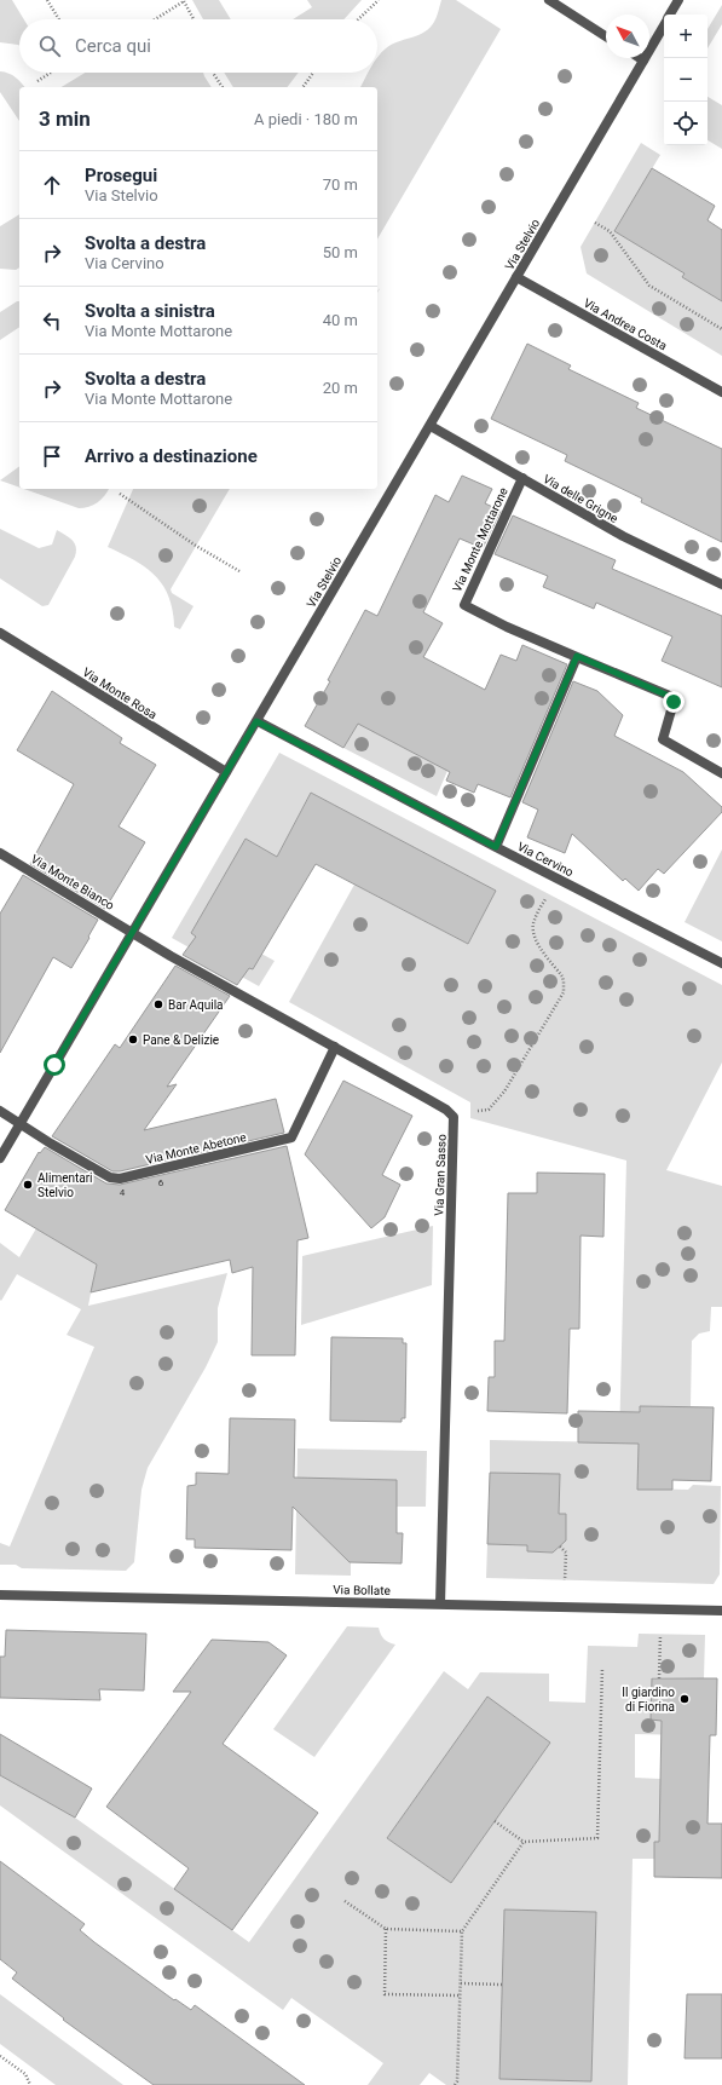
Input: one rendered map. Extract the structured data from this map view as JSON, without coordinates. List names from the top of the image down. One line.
{"streets":{"street":["Via Stelvio","Via Andrea Costa","Via delle Grigne","Via Monte Mottarone","Via Monte Rosa","Via Cervino","Via Monte Bianco","Via Monte Abetone","Via Gran Sasso","Via Bollate"]},"crossings":[["Via Stelvio","Via Andrea Costa"],["Via Stelvio","Via delle Grigne"],["Via Stelvio","Via Monte Rosa"],["Via Stelvio","Via Cervino"],["Via Stelvio","Via Monte Bianco"],["Via Stelvio","Via Monte Abetone"],["Via delle Grigne","Via Monte Mottarone"],["Via Gran Sasso","Via Bollate"]],"places":["Bar Aquila","Pane & Delizie","Alimentari Stelvio","Il giardino di Fiorina"],"house_numbers":["6","4"],"north":"top left","page":{"map_buttons":["+","−"],"search":"Cerca qui","heading":["3 min","A piedi · 180 m"],"list":[["Prosegui","Via Stelvio","70 m"],["Svolta a destra","Via Cervino","50 m"],["Svolta a sinistra","Via Monte Mottarone","40 m"],["Svolta a destra","Via Monte Mottarone","20 m"],"Arrivo a destinazione"]}}
